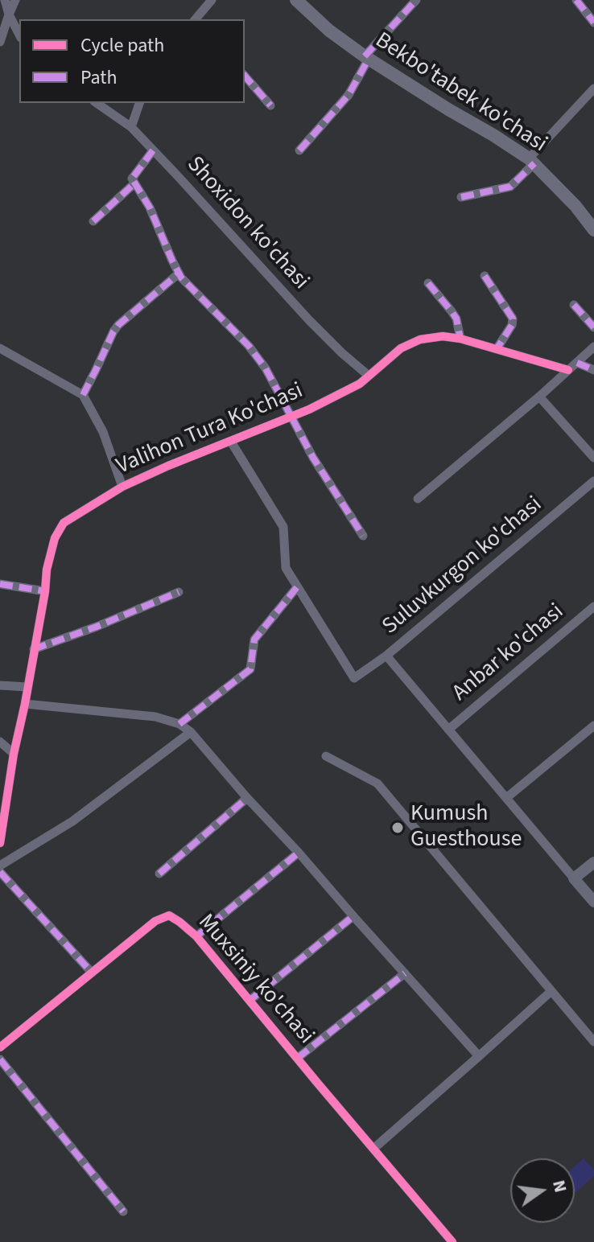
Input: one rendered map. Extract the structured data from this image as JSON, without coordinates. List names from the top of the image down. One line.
{"streets":{"main road":["Bekbo'tabek ko'chasi"],"street":["Shoxidon ko'chasi","Valihon Tura Ko'chasi","Suluvkurgon ko'chasi","Anbar ko'chasi","Muxsiniy ko'chasi"]},"crossings":[["Shoxidon ko'chasi","Valihon Tura Ko'chasi"]],"places":["Kumush Guesthouse"],"legend":["Cycle path","Path"],"north":"right"}
